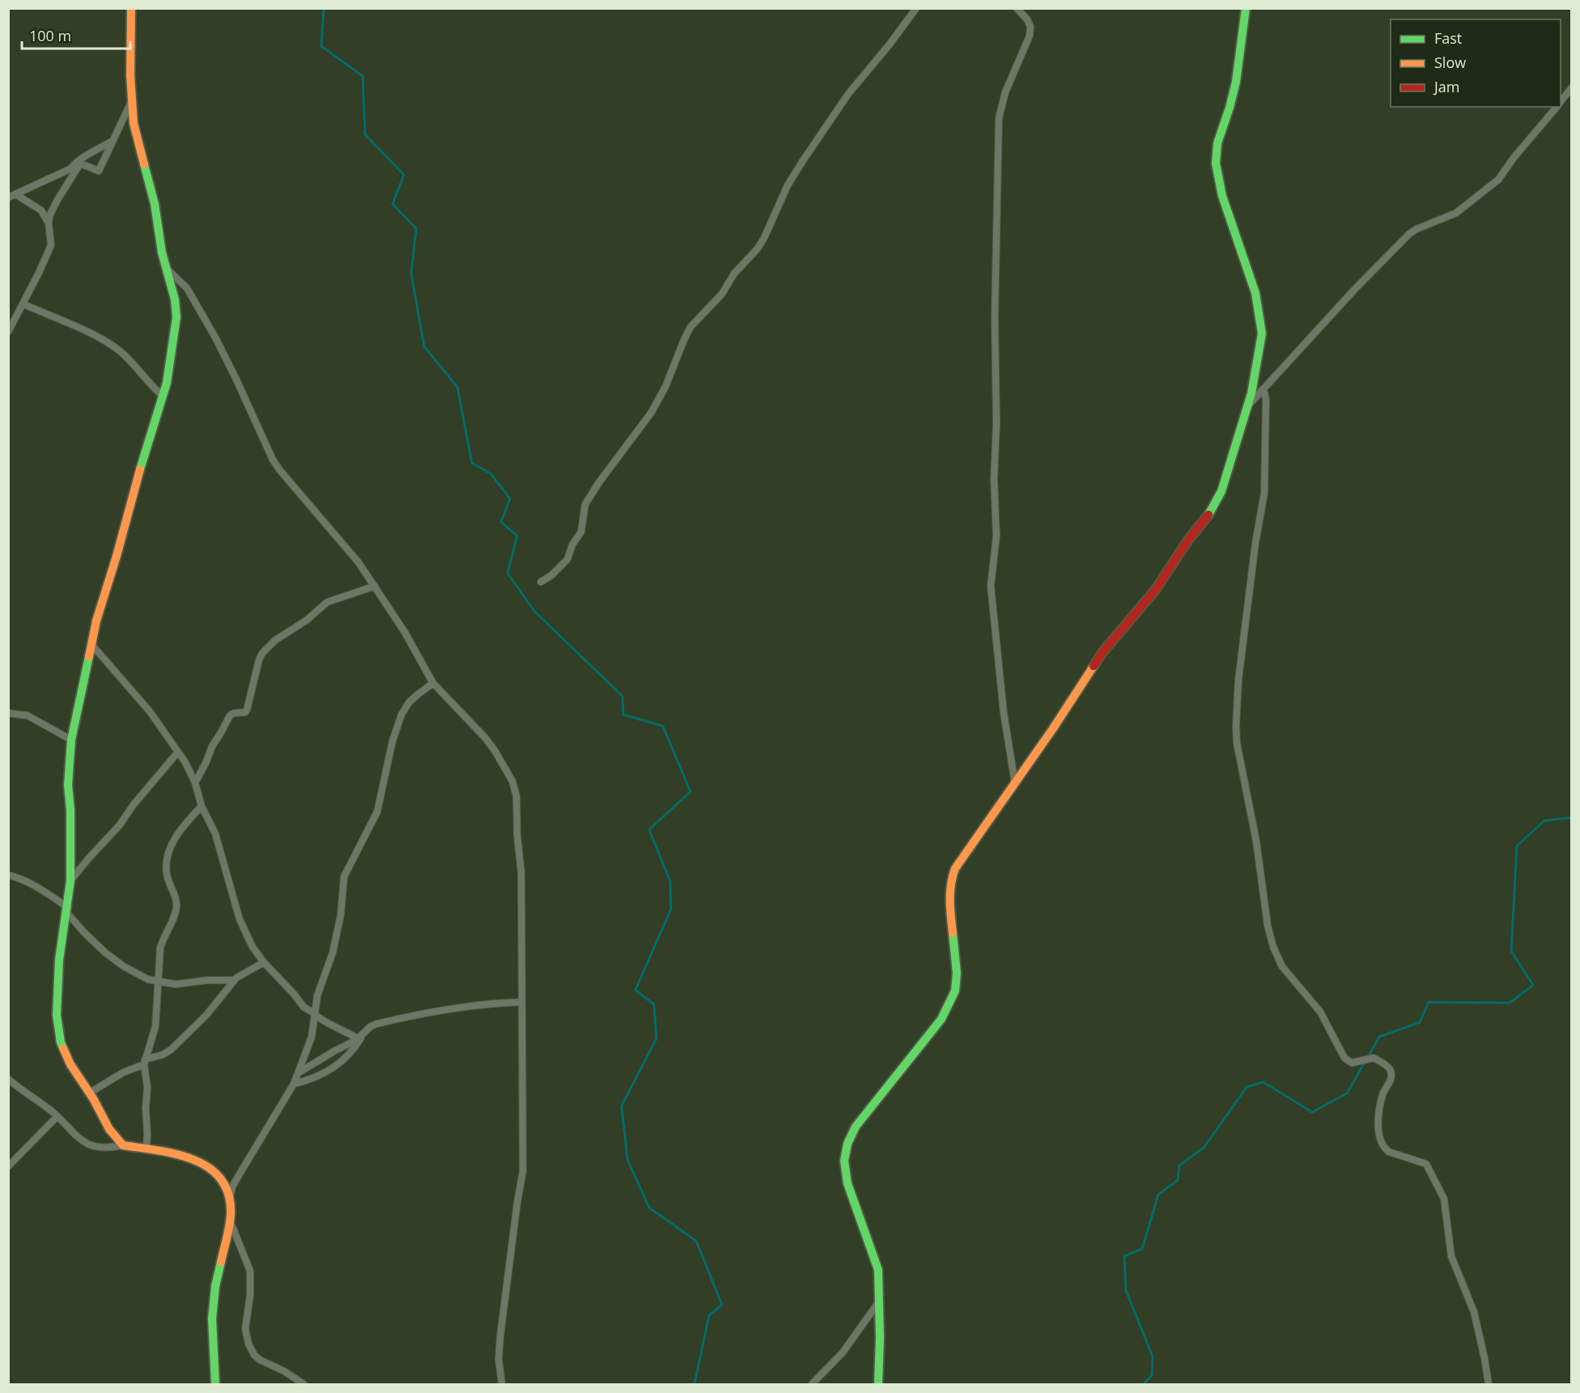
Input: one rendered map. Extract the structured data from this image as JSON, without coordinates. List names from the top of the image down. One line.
{"legend":["Fast","Slow","Jam"],"scale_bar":"100 m"}
